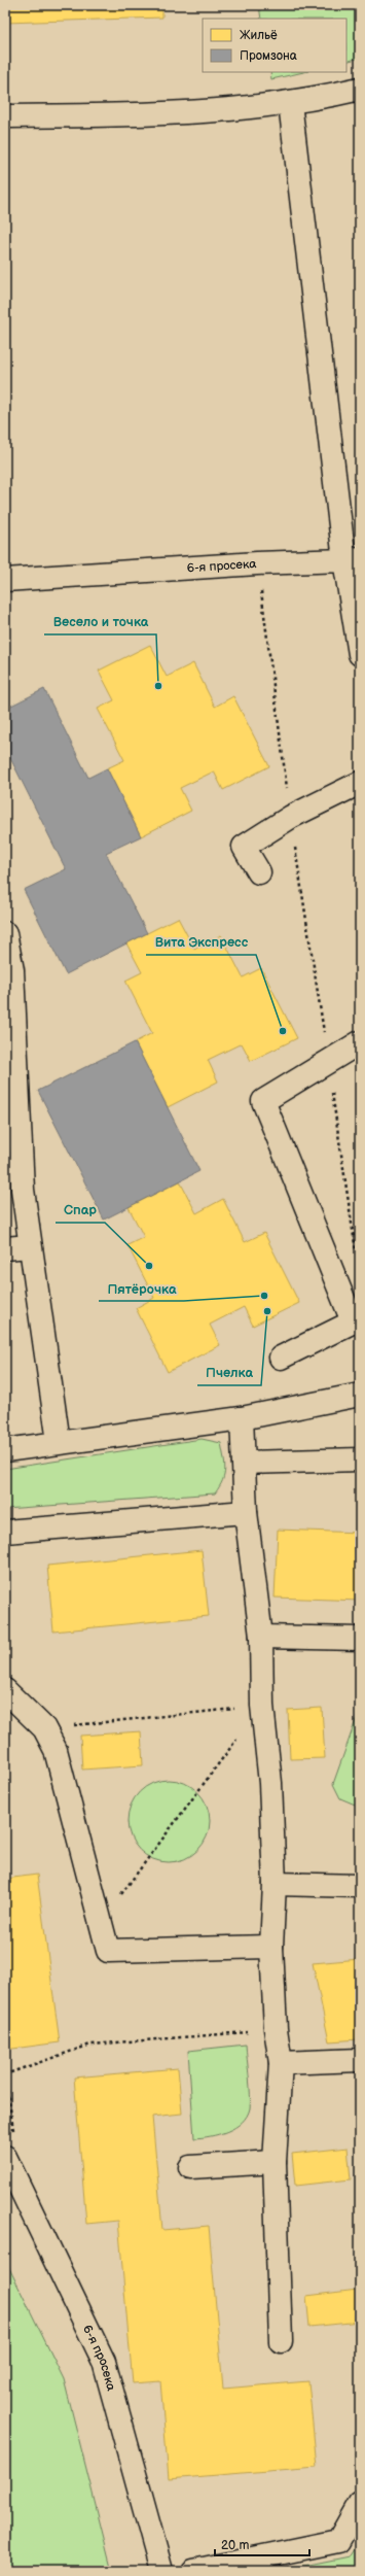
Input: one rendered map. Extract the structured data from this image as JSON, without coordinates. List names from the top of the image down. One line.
{"streets":{"street":["6-я просека"]},"places":["Весело и точка","Вита Экспресс","Спар","Пятёрочка","Пчелка"],"legend":["Жильё","Промзона"],"scale_bar":"20 m"}
